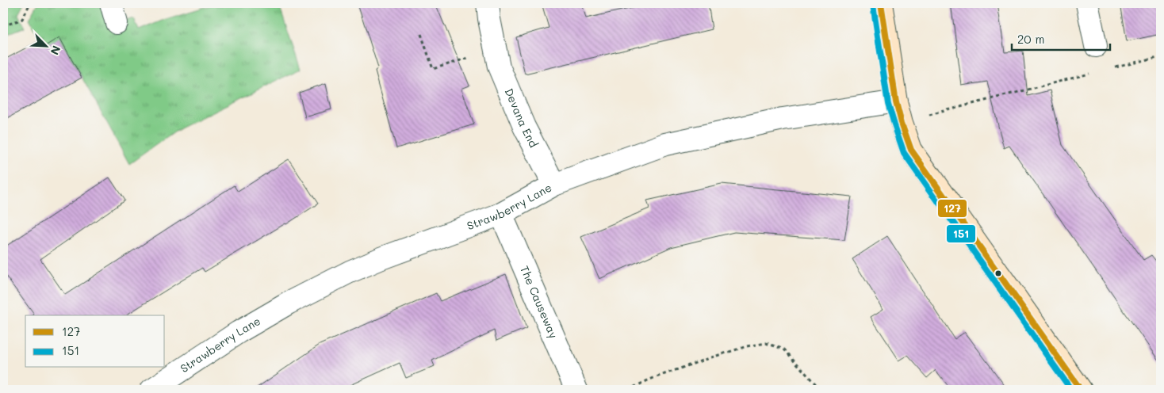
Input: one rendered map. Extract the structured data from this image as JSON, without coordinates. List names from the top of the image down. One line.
{"streets":{"street":["Devana End","Strawberry Lane","The Causeway"]},"crossings":[["Devana End","Strawberry Lane"],["Strawberry Lane","The Causeway"]],"lines":["transit line 127","transit line 151"],"legend":["127","151"],"scale_bar":"20 m","north":"bottom right"}
